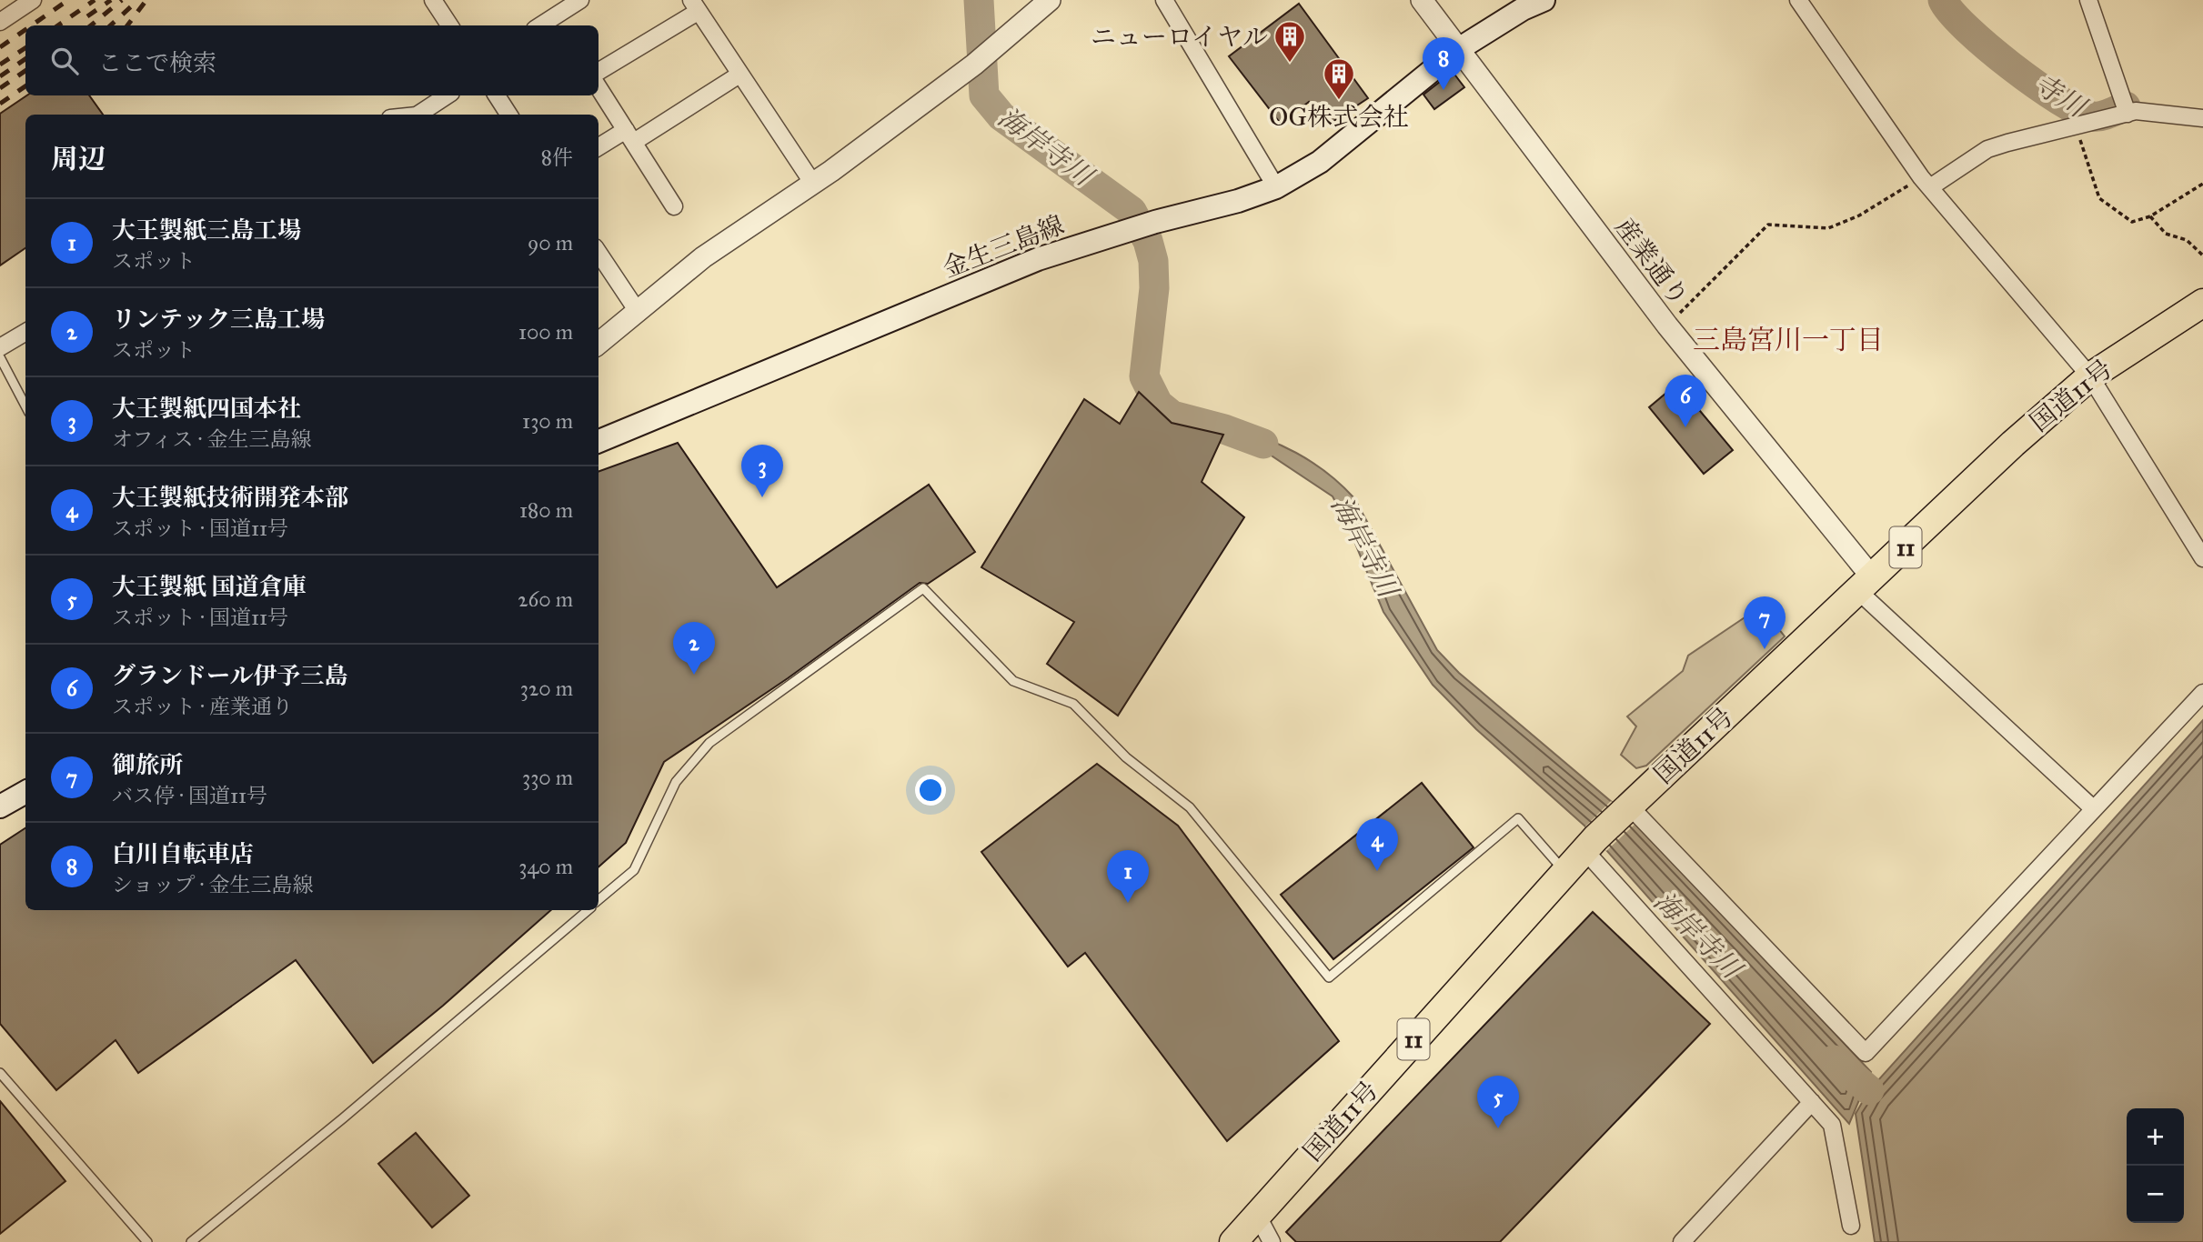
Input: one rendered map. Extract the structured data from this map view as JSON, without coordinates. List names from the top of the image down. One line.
{"streets":{"highway":["国道11号","11"],"main road":["金生三島線"],"street":["産業通り"]},"crossings":[["金生三島線","産業通り"],["産業通り","国道11号"]],"districts":["三島宮川一丁目"],"water":["寺川","海岸寺川"],"places":{"building":["ニューロイヤル","OG株式会社"]},"page":{"search":"ここで検索","pins":["8","6","3","7","2","4","1","5"],"heading":["周辺","8件"],"list":[{"mark":"1","name":"大王製紙三島工場","note":"スポット","value":"90 m"},{"mark":"2","name":"リンテック三島工場","note":"スポット","value":"100 m"},{"mark":"3","name":"大王製紙四国本社","note":"オフィス · 金生三島線","value":"130 m"},{"mark":"4","name":"大王製紙技術開発本部","note":"スポット · 国道11号","value":"180 m"},{"mark":"5","name":"大王製紙 国道倉庫","note":"スポット · 国道11号","value":"260 m"},{"mark":"6","name":"グランドール伊予三島","note":"スポット · 産業通り","value":"320 m"},{"mark":"7","name":"御旅所","note":"バス停 · 国道11号","value":"330 m"},{"mark":"8","name":"白川自転車店","note":"ショップ · 金生三島線","value":"340 m"}],"map_buttons":["+","−"]}}
